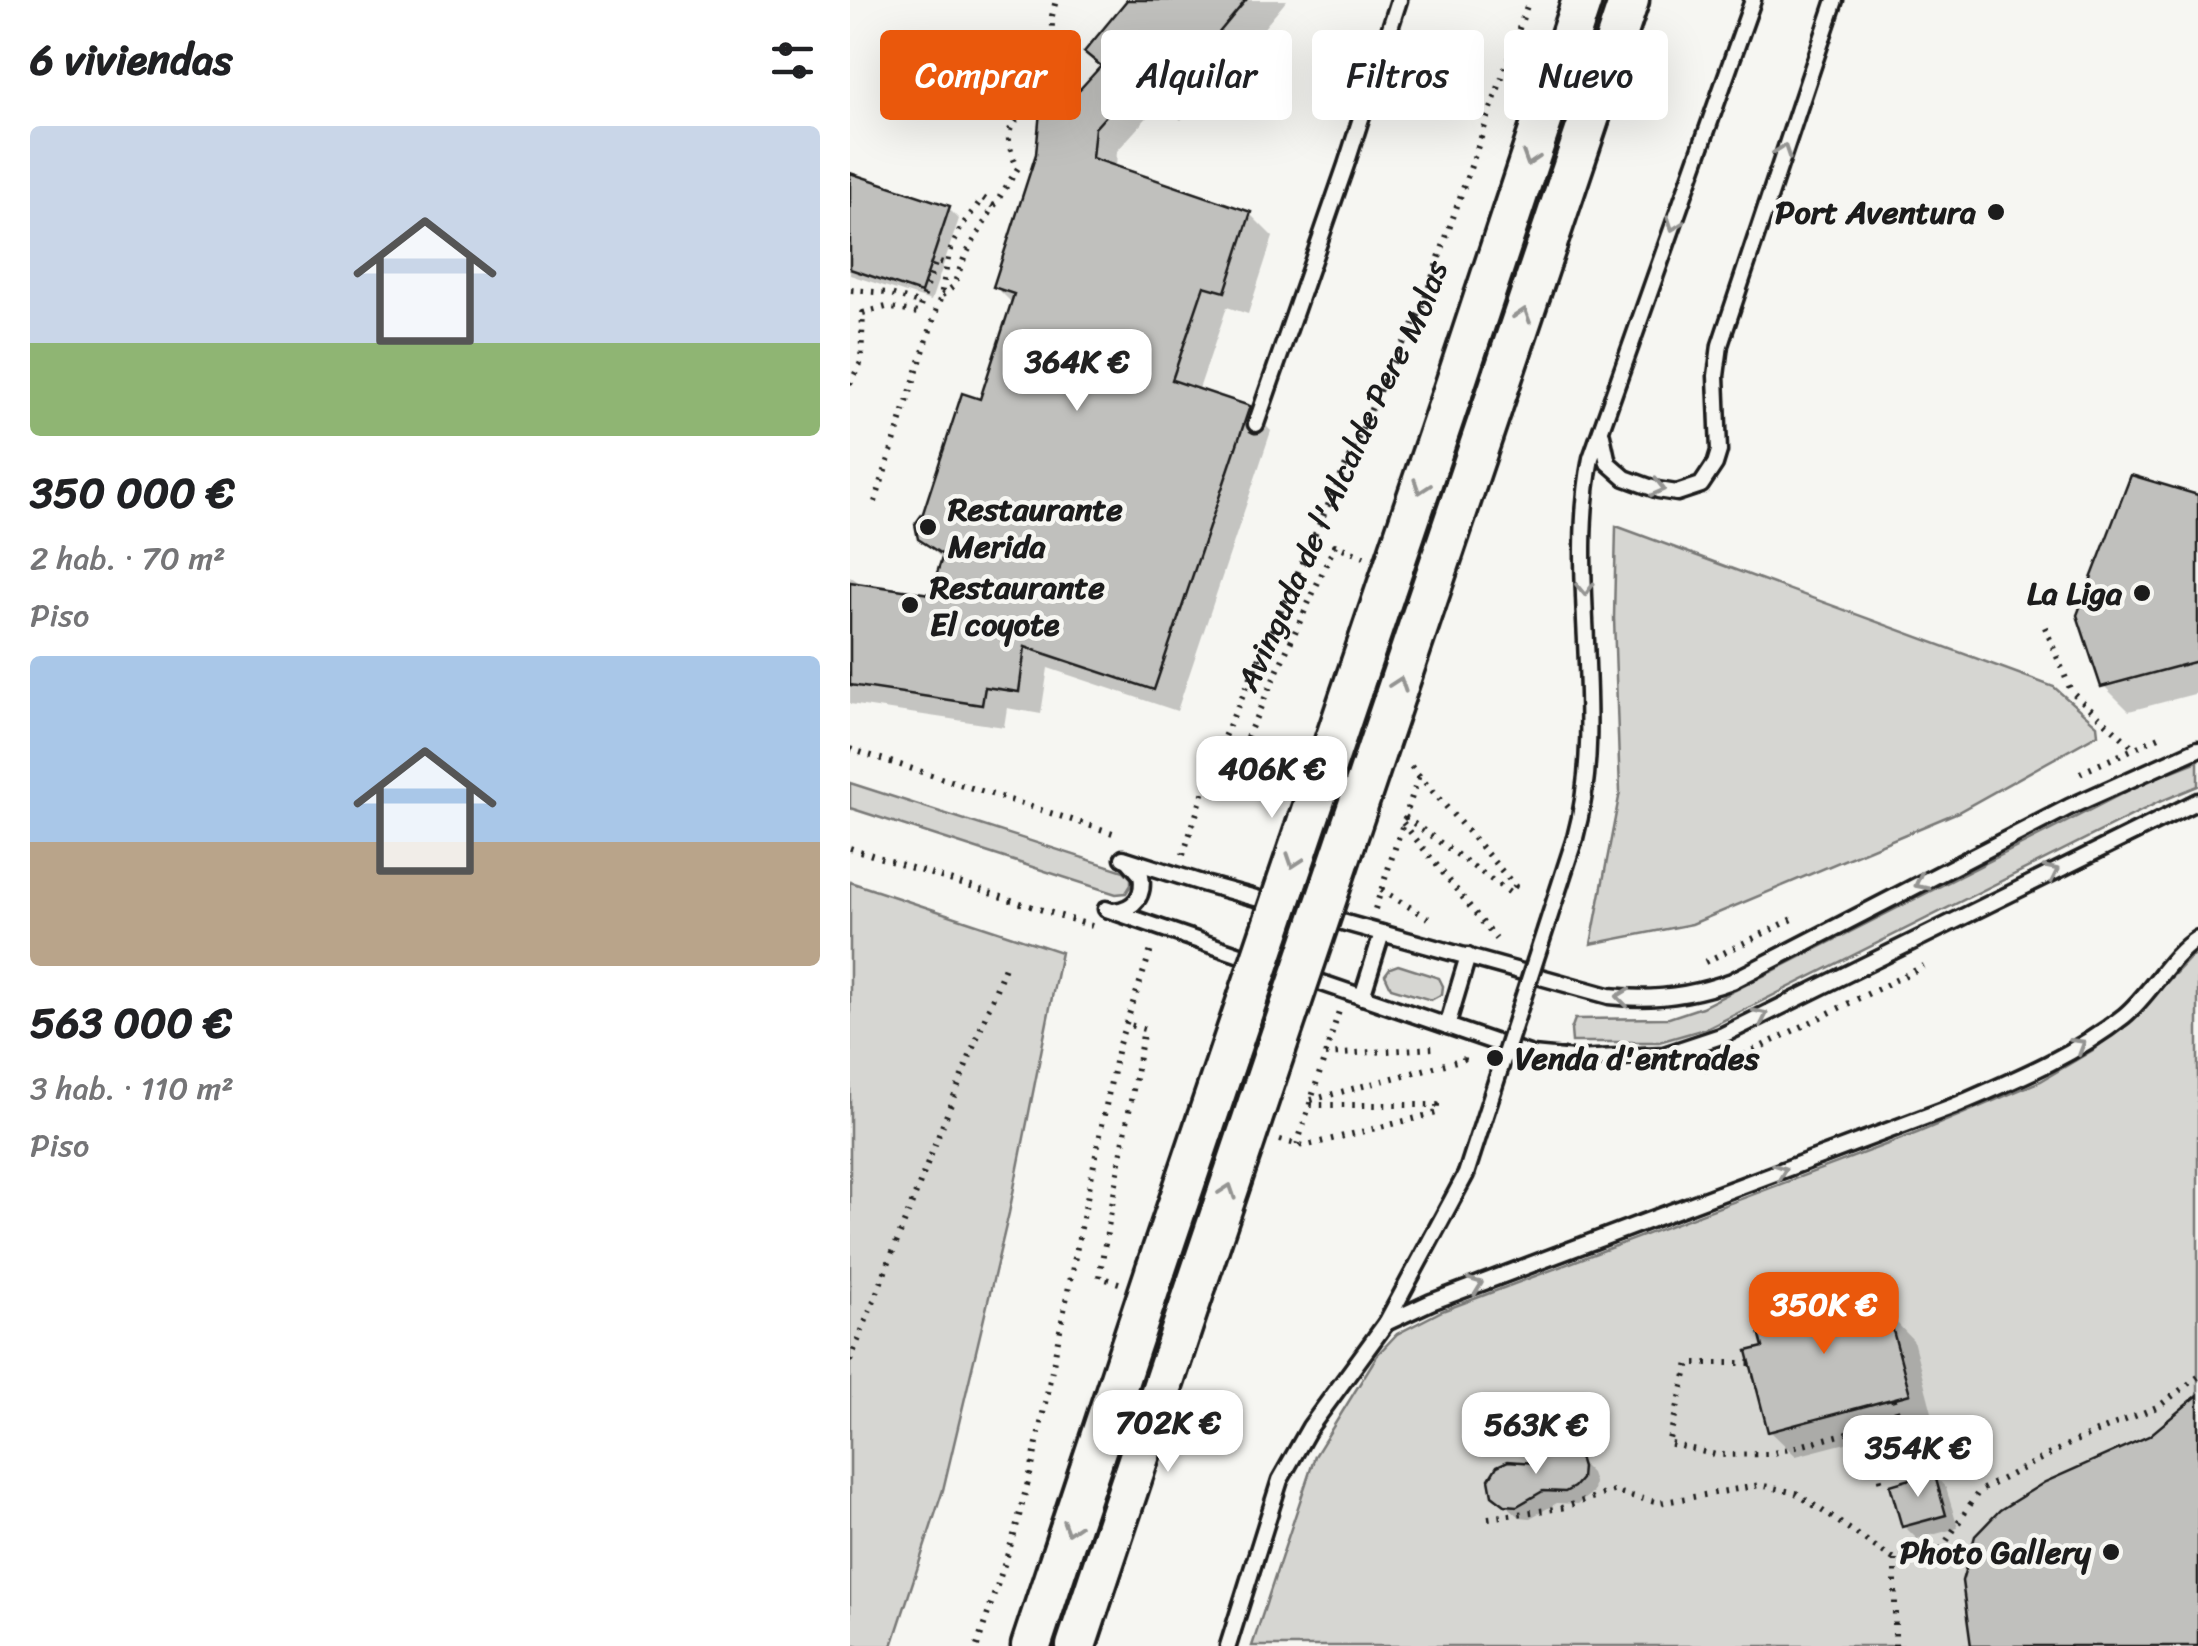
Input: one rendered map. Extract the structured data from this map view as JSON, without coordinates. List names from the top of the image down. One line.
{"streets":{"street":["Avinguda de l'Alcalde Pere Molas"]},"places":["Port Aventura","Restaurante Merida","La Liga","Restaurante El coyote","Venda d'entrades","Photo Gallery"],"page":{"heading":"6 viviendas","chip":["Comprar","Alquilar","Filtros","Nuevo"],"list":[{"name":"350 000 €","note":"2 hab. · 70 m² · Piso"},{"name":"563 000 €","note":"3 hab. · 110 m² · Piso"}],"price":["364K €","406K €","350K €","702K €","563K €","354K €"]}}
